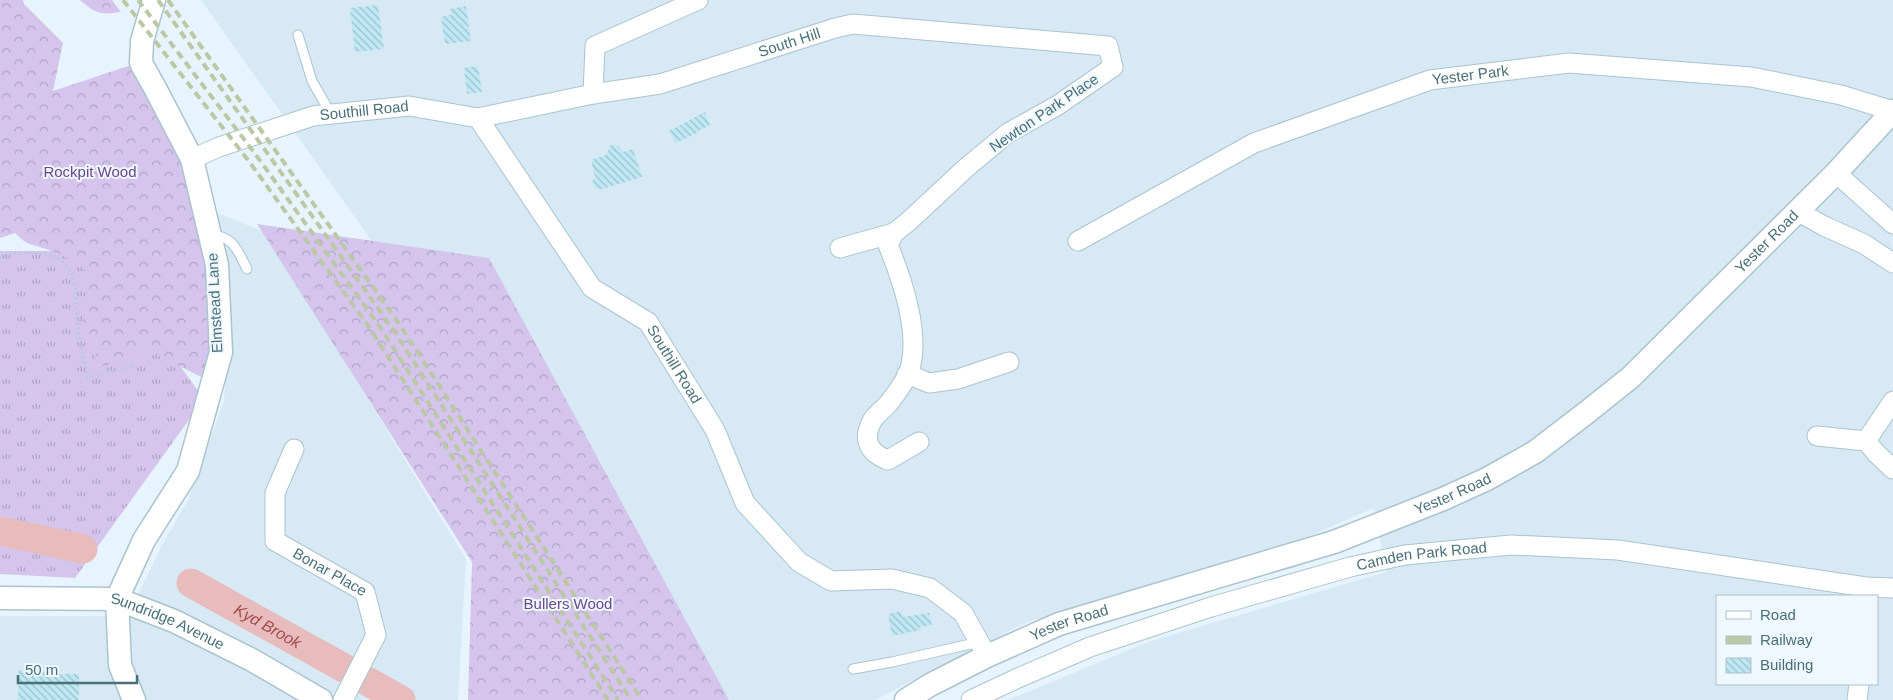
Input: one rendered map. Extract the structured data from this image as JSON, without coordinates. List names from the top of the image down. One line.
{"streets":{"street":["South Hill","Yester Park","Southill Road","Newton Park Place","Yester Road","Elmstead Lane","Camden Park Road","Bonar Place","Sundridge Avenue"]},"crossings":[["South Hill","Southill Road"],["South Hill","Newton Park Place"],["Yester Park","Yester Road"],["Southill Road","Yester Road"],["Southill Road","Elmstead Lane"],["Elmstead Lane","Sundridge Avenue"]],"water":["Kyd Brook"],"parks":["Rockpit Wood","Bullers Wood"],"legend":["Road","Railway","Building"],"scale_bar":"50 m"}
